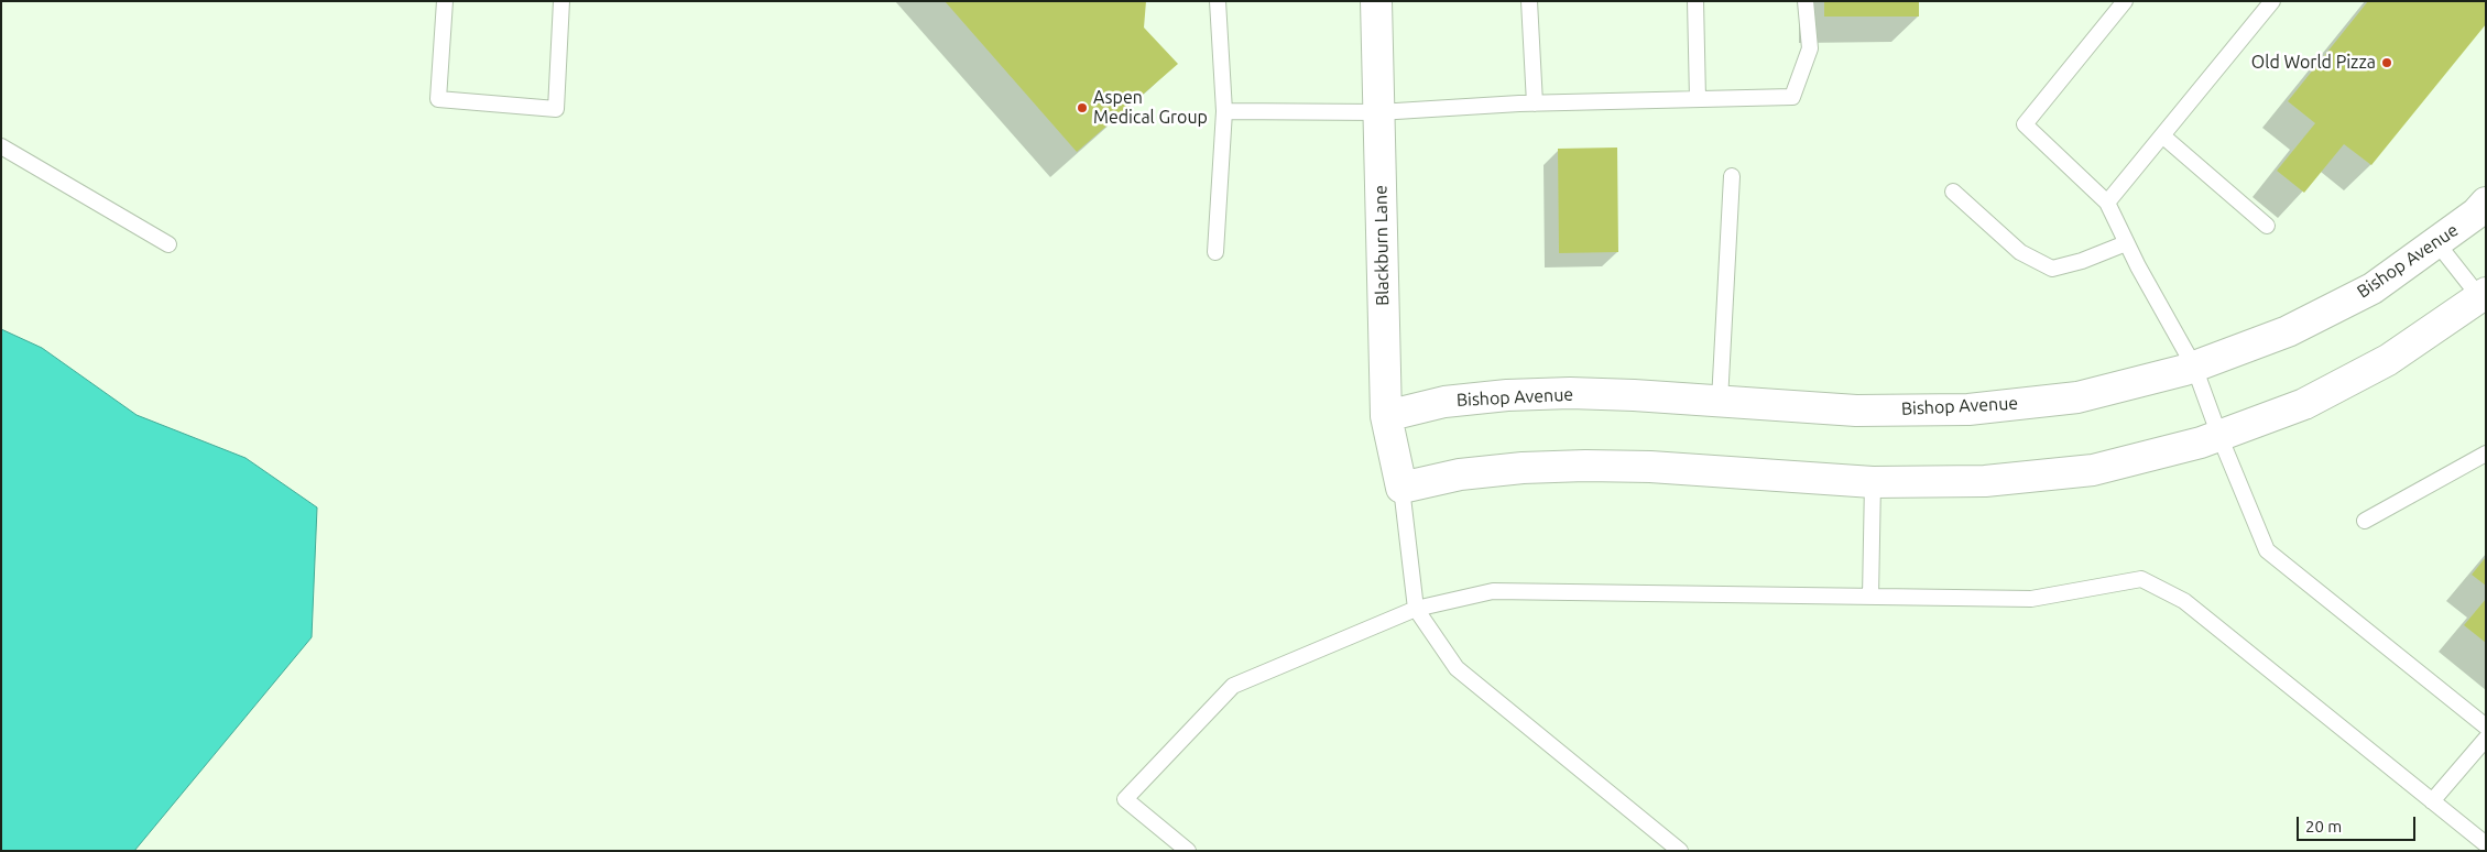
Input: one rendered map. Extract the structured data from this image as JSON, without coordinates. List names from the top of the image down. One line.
{"streets":{"street":["Blackburn Lane","Bishop Avenue"]},"crossings":[["Blackburn Lane","Bishop Avenue"]],"places":["Old World Pizza","Aspen Medical Group"],"scale_bar":"20 m"}
